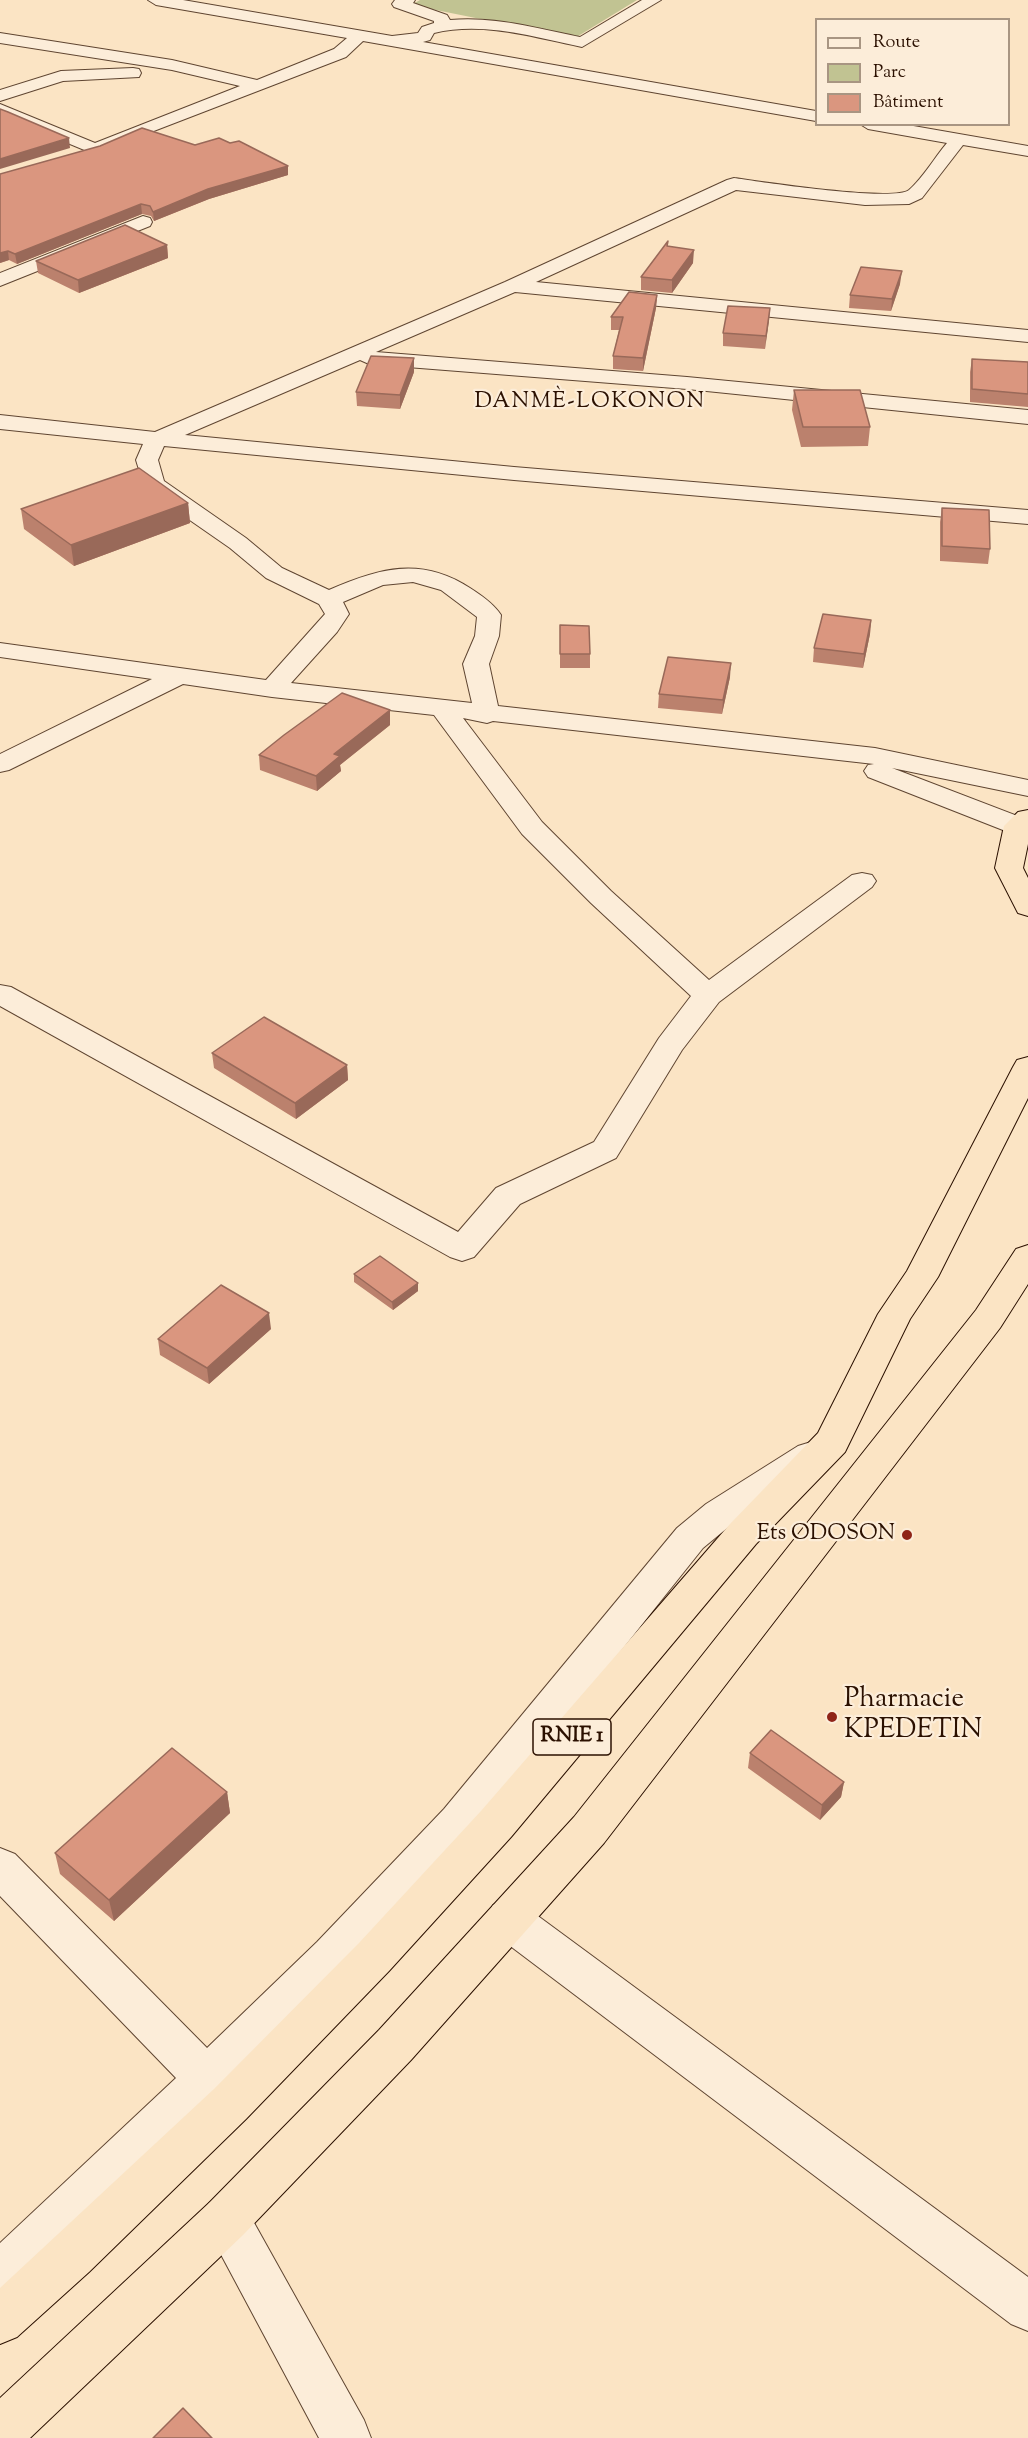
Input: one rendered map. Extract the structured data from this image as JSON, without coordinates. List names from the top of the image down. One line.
{"streets":{"highway":["RNIE 1"]},"districts":["DANMÈ-LOKONON"],"places":["Ets ODOSON","Pharmacie KPEDETIN"],"legend":["Route","Parc","Bâtiment"]}
